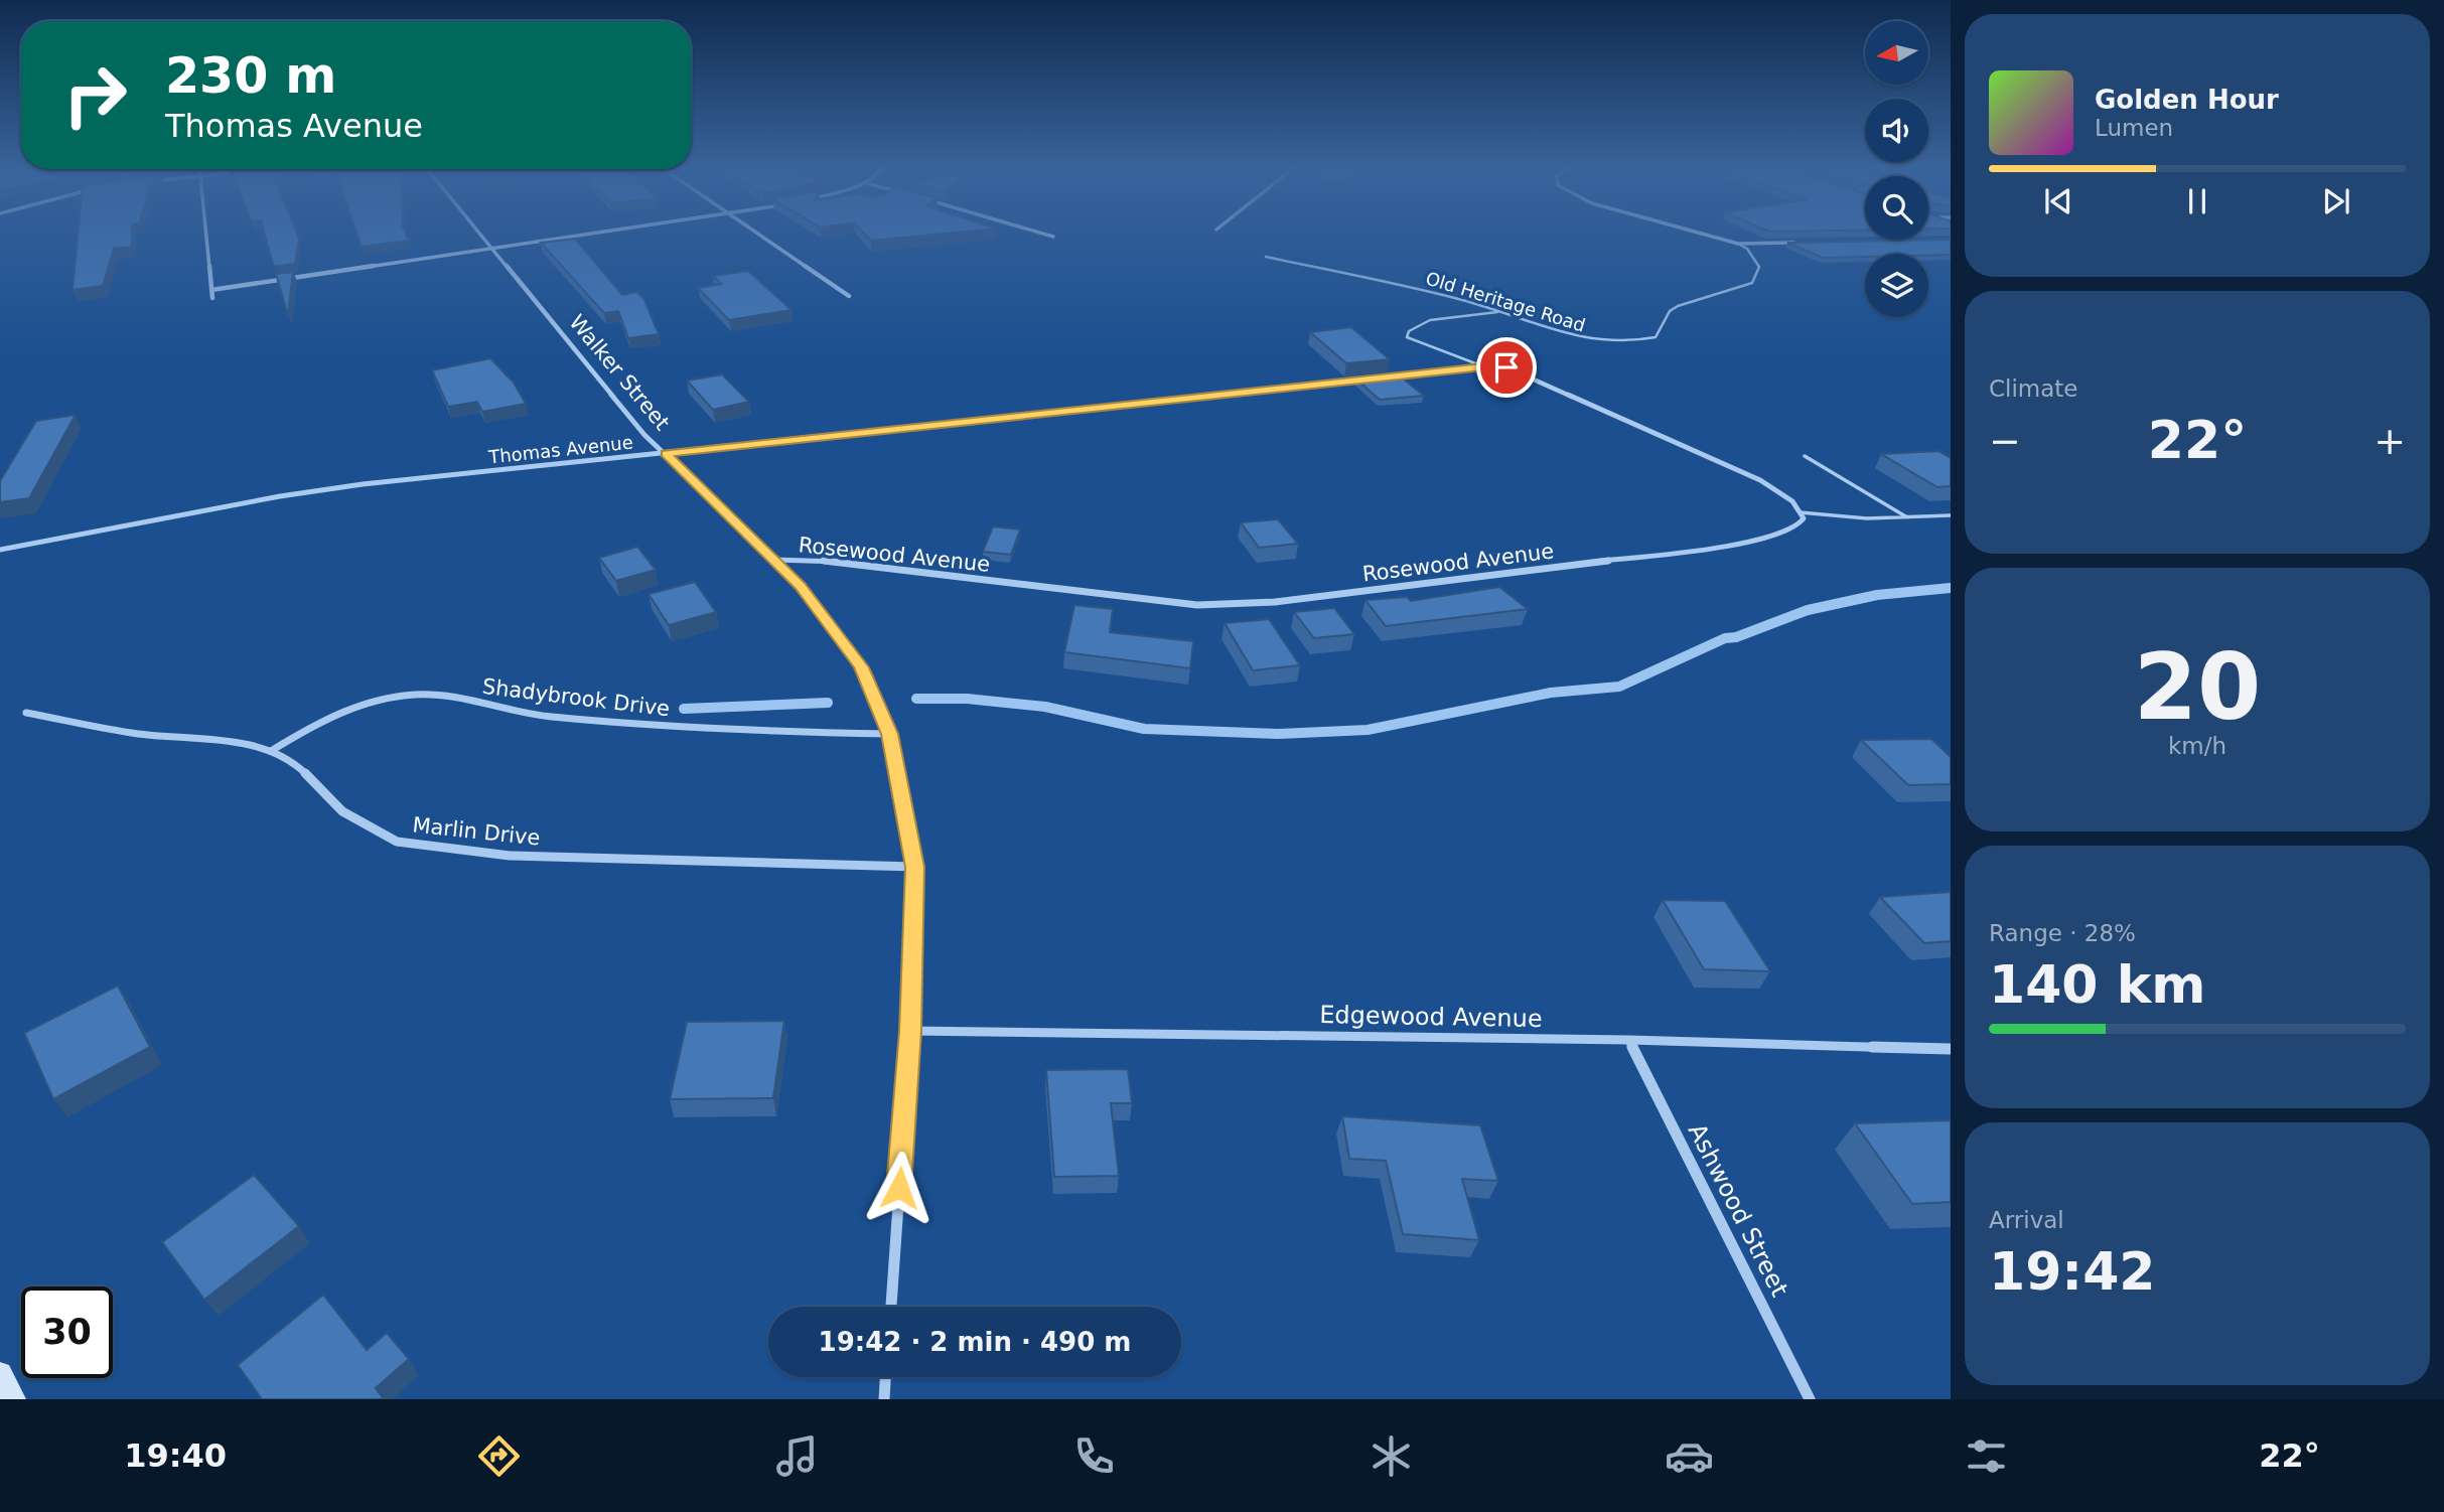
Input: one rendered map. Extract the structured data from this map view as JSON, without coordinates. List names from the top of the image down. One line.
{"streets":{"street":["Walker Street","Thomas Avenue","Rosewood Avenue","Shadybrook Drive","Marlin Drive","Edgewood Avenue","Ashwood Street"],"lane":["Old Heritage Road"]},"crossings":[["Walker Street","Thomas Avenue"],["Walker Street","Rosewood Avenue"],["Walker Street","Shadybrook Drive"],["Walker Street","Marlin Drive"],["Walker Street","Edgewood Avenue"],["Shadybrook Drive","Marlin Drive"],["Edgewood Avenue","Ashwood Street"]],"north":"left","page":{"turn":["230 m","Thomas Avenue"],"song":["Golden Hour","Lumen"],"tile":["Climate",["20","km/h"],["Range · 28%","140 km"],["Arrival","19:42"]],"heat":["−","22°","+"],"limit":"30","trip":"19:42 · 2 min · 490 m","tabs":["19:40","22°"]}}
